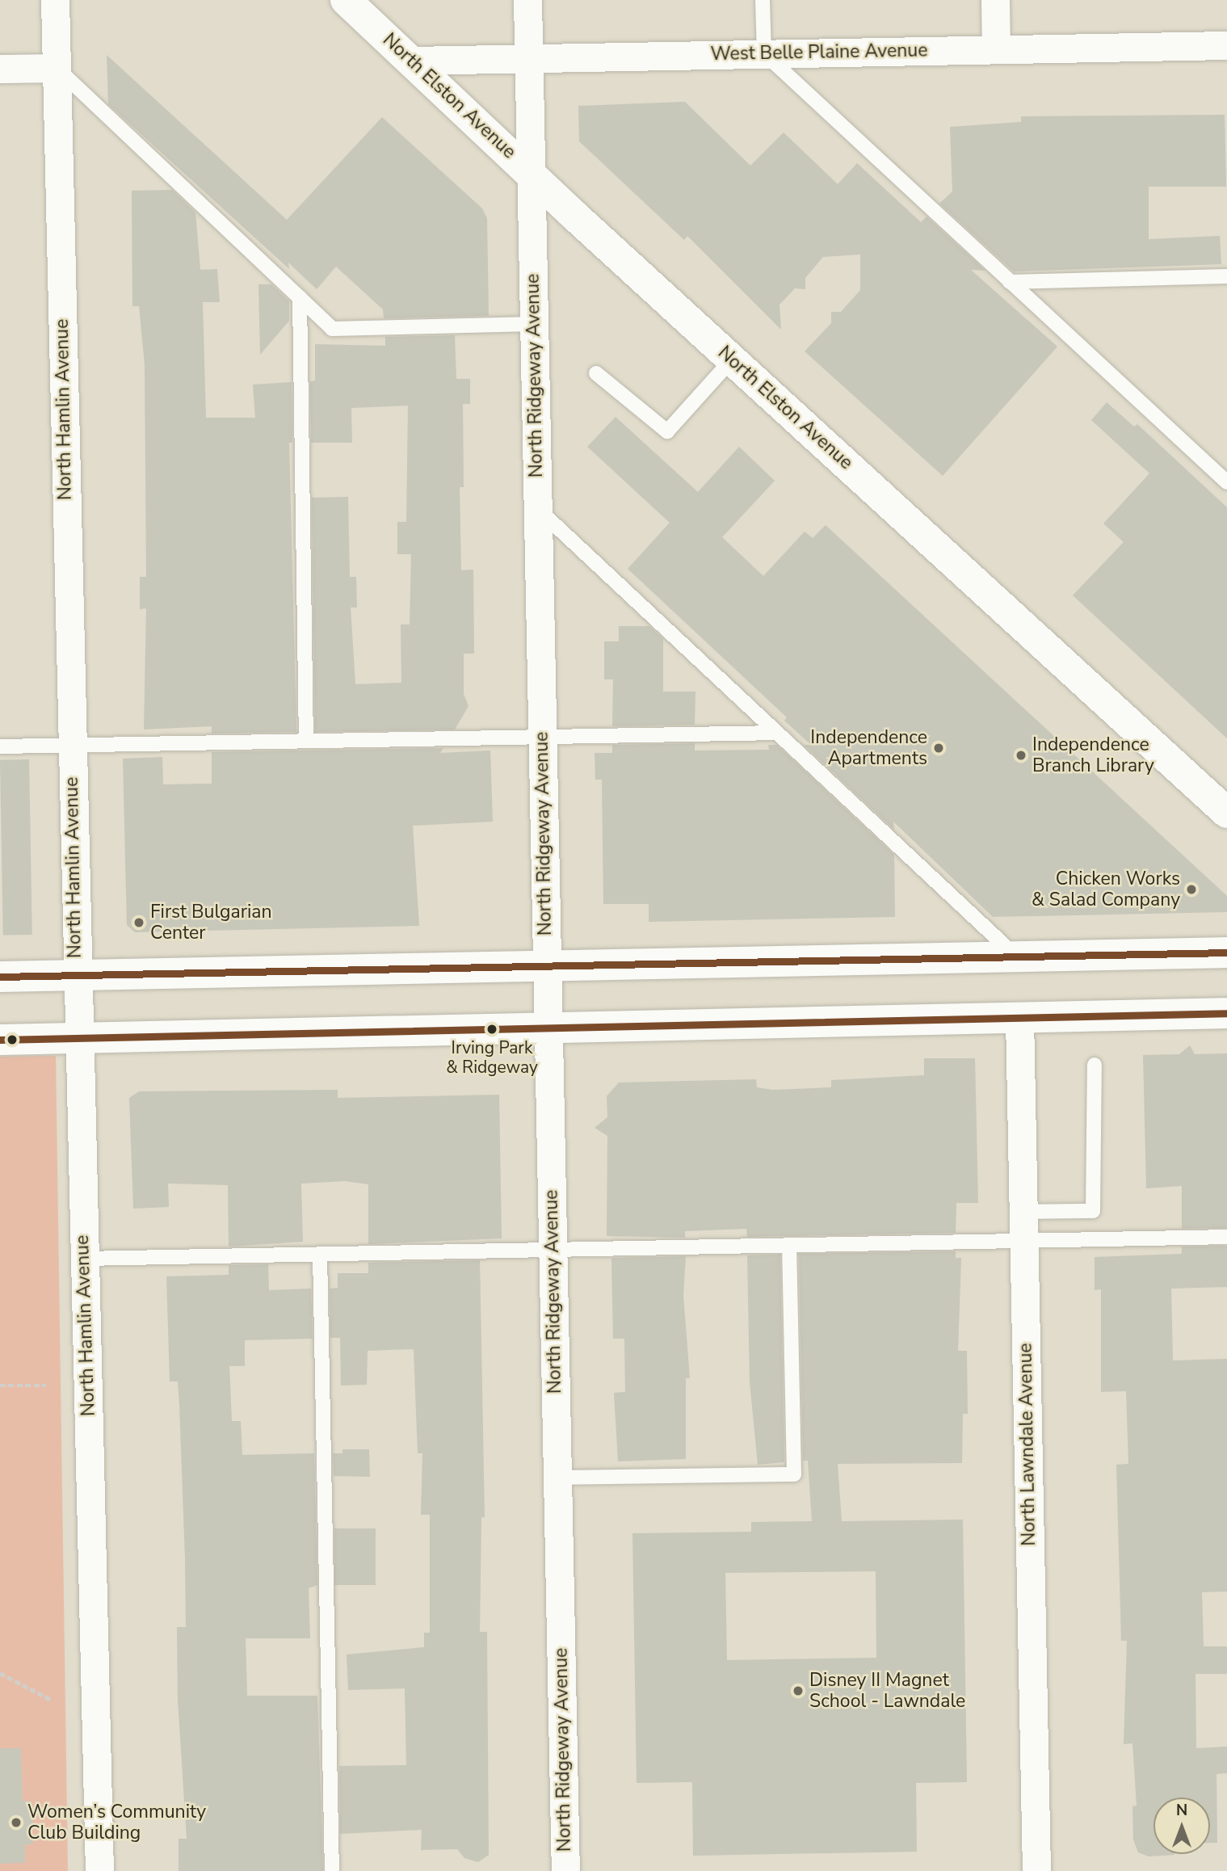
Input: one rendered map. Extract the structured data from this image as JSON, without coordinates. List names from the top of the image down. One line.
{"streets":{"main road":["North Elston Avenue"],"street":["West Belle Plaine Avenue","North Ridgeway Avenue","North Hamlin Avenue","North Lawndale Avenue"]},"crossings":[["West Belle Plaine Avenue","North Elston Avenue"],["West Belle Plaine Avenue","North Ridgeway Avenue"],["North Elston Avenue","North Ridgeway Avenue"]],"places":["Independence Apartments","Independence Branch Library","Chicken Works & Salad Company","First Bulgarian Center","Irving Park & Ridgeway","Disney II Magnet School - Lawndale","Women’s Community Club Building"],"north":"top"}
